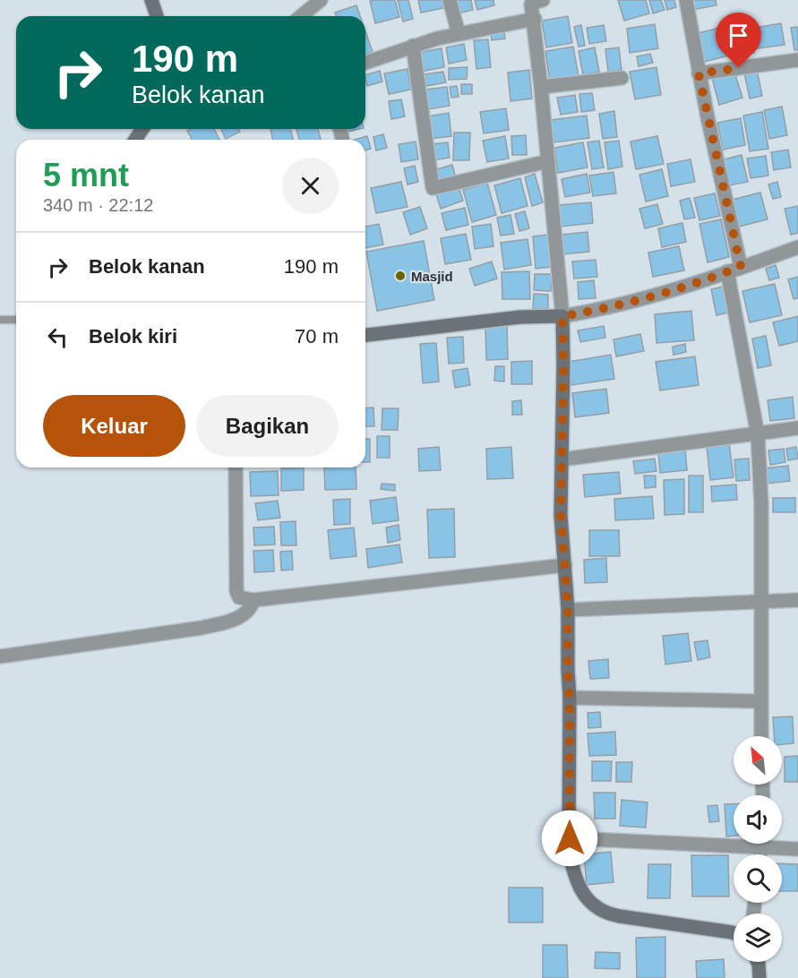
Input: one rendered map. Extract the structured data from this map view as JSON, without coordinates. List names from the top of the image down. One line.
{"places":["Masjid"],"north":"top left","page":{"turn":["190 m","Belok kanan"],"heading":["5 mnt","340 m · 22:12"],"list":[{"name":"Belok kanan","value":"190 m"},{"name":"Belok kiri","value":"70 m"}],"buttons":["Keluar","Bagikan"]}}
